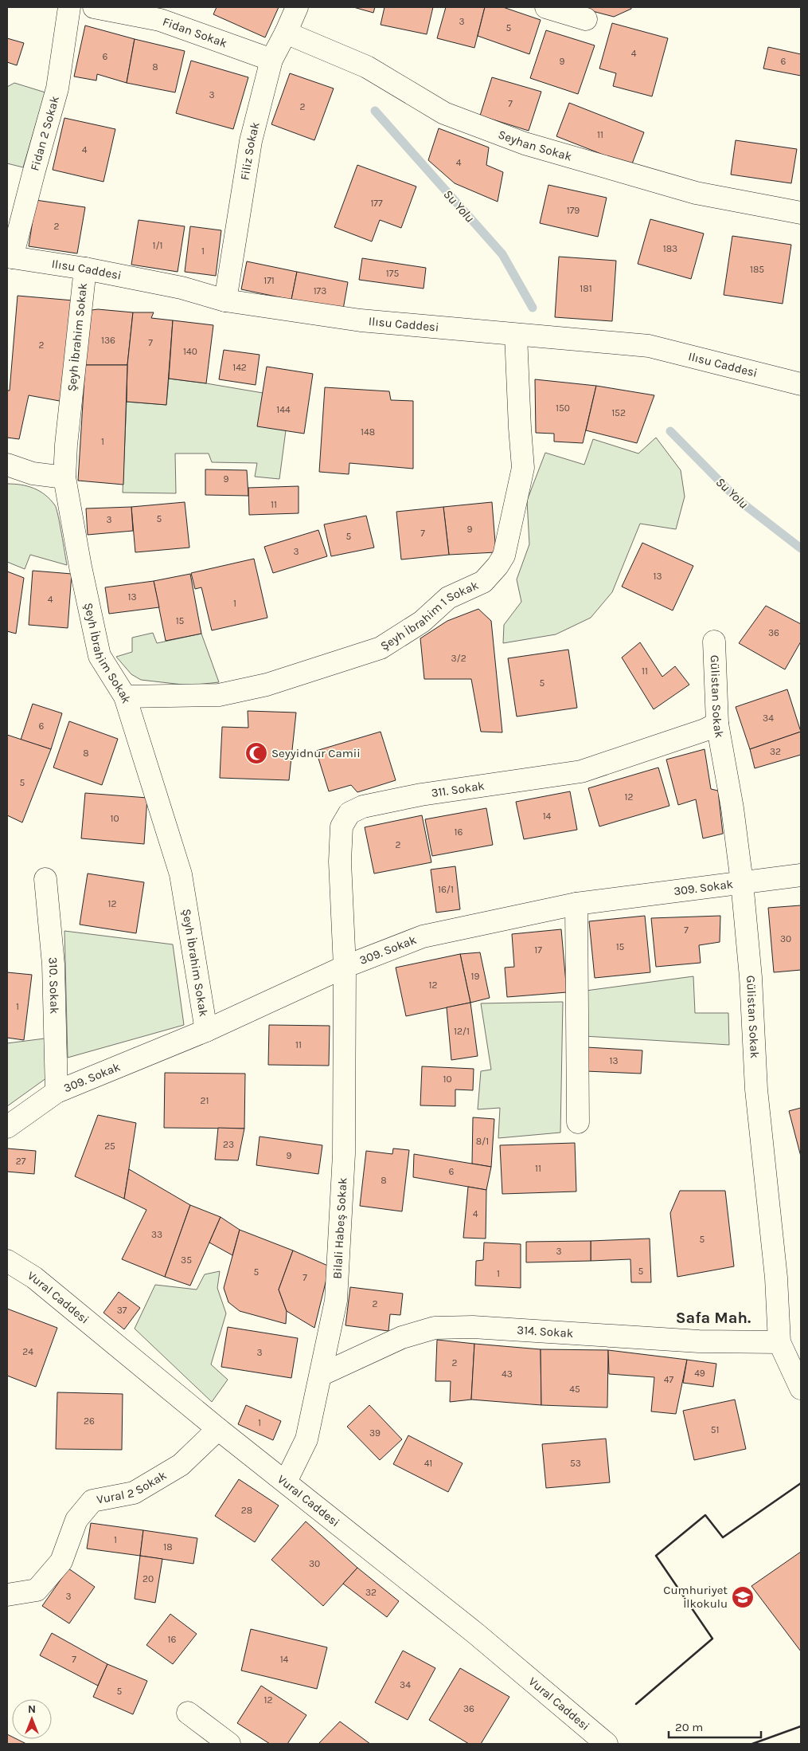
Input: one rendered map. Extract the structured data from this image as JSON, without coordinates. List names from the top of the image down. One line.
{"streets":{"street":["Fidan Sokak","Fidan 2 Sokak","Seyhan Sokak","Filiz Sokak","Ilısu Caddesi","Şeyh İbrahim Sokak","Şeyh İbrahim 1 Sokak","Gülistan Sokak","311. Sokak","309. Sokak","310. Sokak","Bilali Habeş Sokak","Vural Caddesi","314. Sokak","Vural 2 Sokak"]},"crossings":[["Fidan Sokak","Filiz Sokak"],["Fidan 2 Sokak","Ilısu Caddesi"],["Seyhan Sokak","Filiz Sokak"],["Filiz Sokak","Ilısu Caddesi"],["Ilısu Caddesi","Şeyh İbrahim Sokak"],["Ilısu Caddesi","Şeyh İbrahim 1 Sokak"],["Şeyh İbrahim Sokak","Şeyh İbrahim 1 Sokak"],["Şeyh İbrahim Sokak","309. Sokak"],["Gülistan Sokak","311. Sokak"],["Gülistan Sokak","309. Sokak"],["Gülistan Sokak","314. Sokak"],["311. Sokak","309. Sokak"],["311. Sokak","Bilali Habeş Sokak"],["309. Sokak","310. Sokak"],["309. Sokak","Bilali Habeş Sokak"],["Bilali Habeş Sokak","Vural Caddesi"],["Bilali Habeş Sokak","314. Sokak"],["Vural Caddesi","Vural 2 Sokak"]],"districts":["Safa Mah."],"water":["Su Yolu"],"places":{"mosque":["Seyyidnur Camii"],"school or university":["Cumhuriyet İlkokulu"]},"house_numbers":["3","5","4","6","9","6","8","3","7","2","11","4","4","177","179","2","1/1","183","1","185","175","171","181","173","136","7","2","140","142","150","144","152","148","1","9","11","5","3","9","7","5","3","13","13","4","1","15","36","3/2","11","5","34","6","32","8","5","12","14","10","16","2","16/1","12","7","30","15","17","19","12","1","12/1","11","13","10","21","8/1","23","25","9","27","11","6","8","4","33","5","3","35","5","5","1","7","2","37","24","3","2","49","43","47","45","26","1","51","39","41","53","28","1","18","30","20","32","3","16","7","14","34","5","12","36"],"scale_bar":"20 m","north":"top"}
